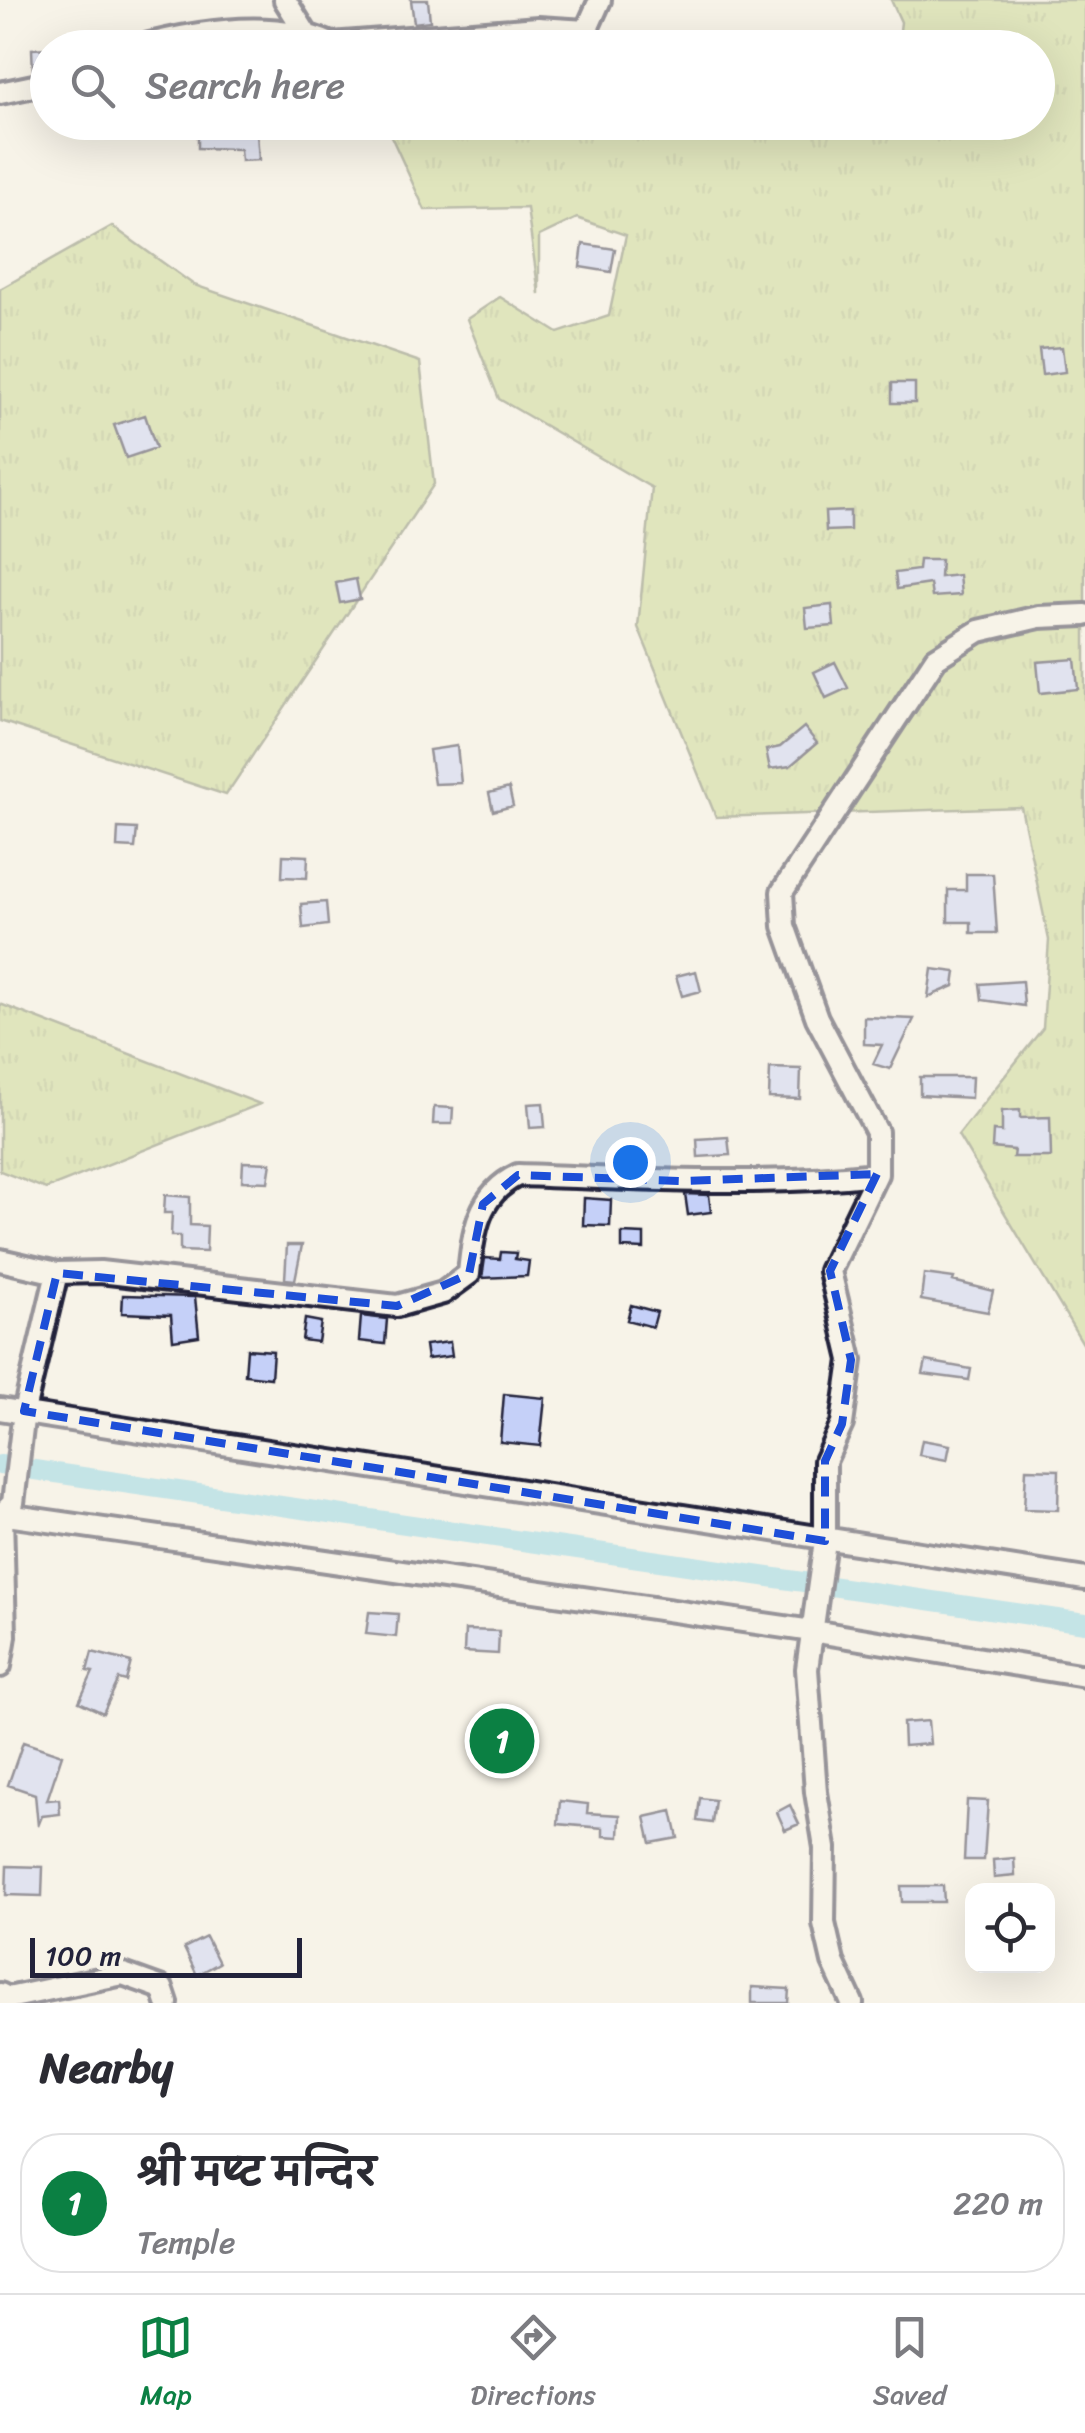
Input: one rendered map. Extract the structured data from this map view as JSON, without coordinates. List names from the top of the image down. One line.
{"scale_bar":"100 m","page":{"search":"Search here","pins":"1","scale":"100 m","heading":"Nearby","list":[{"mark":"1","name":"श्री मष्ट मन्दिर","note":"Temple","value":"220 m"}],"nav":["Map","Directions","Saved"]}}
